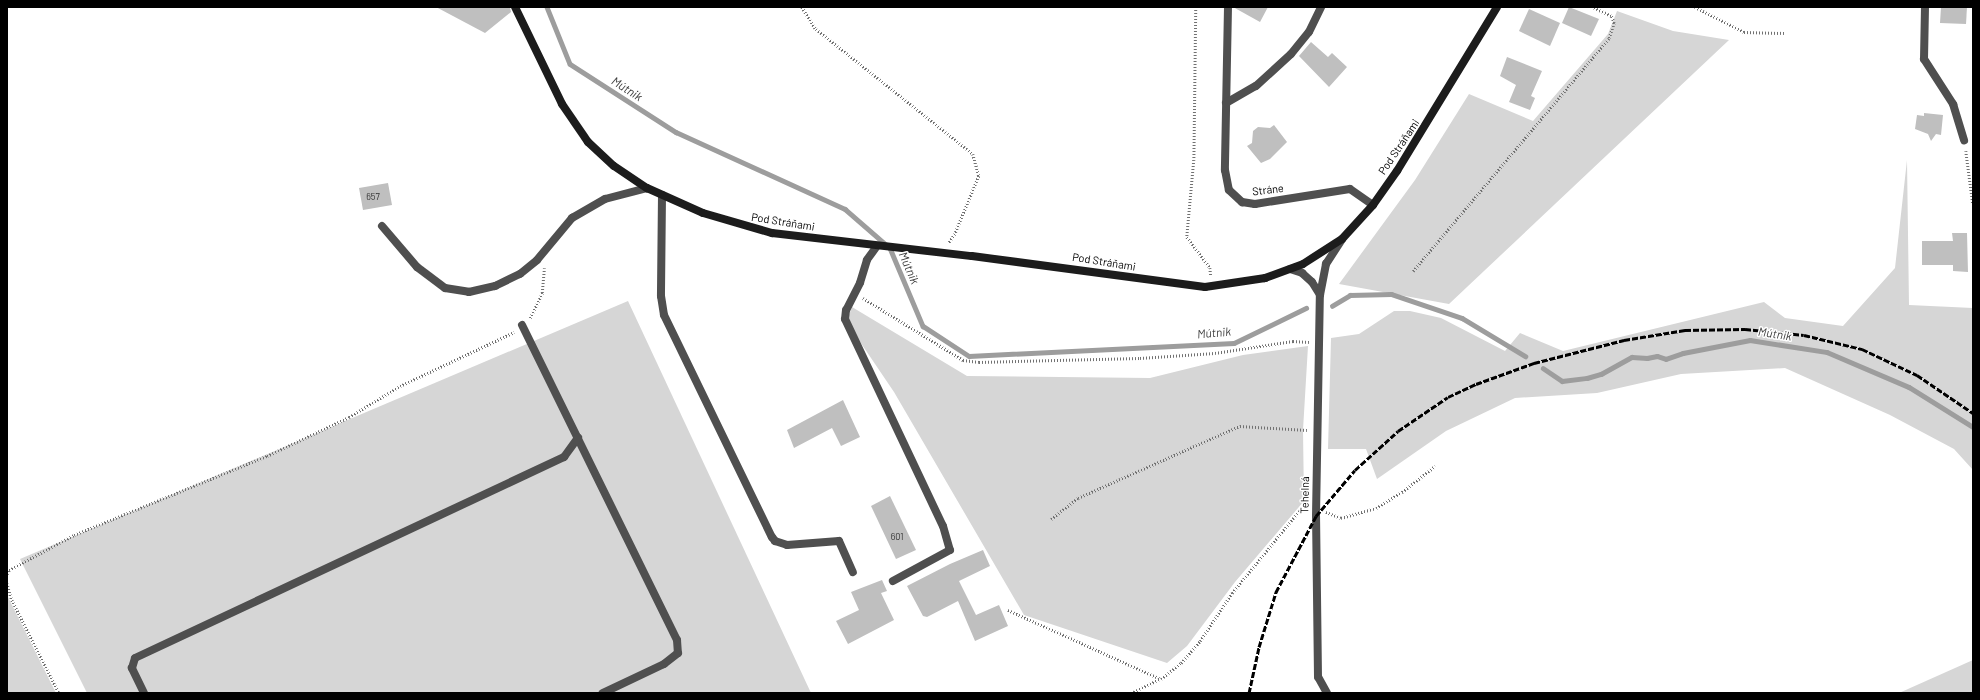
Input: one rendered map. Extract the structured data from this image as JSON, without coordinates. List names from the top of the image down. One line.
{"streets":{"street":["Pod Stráňami","Stráne","Tehelná"]},"crossings":[["Pod Stráňami","Stráne"],["Pod Stráňami","Tehelná"]],"water":["Mútnik"],"house_numbers":["657","601"]}
